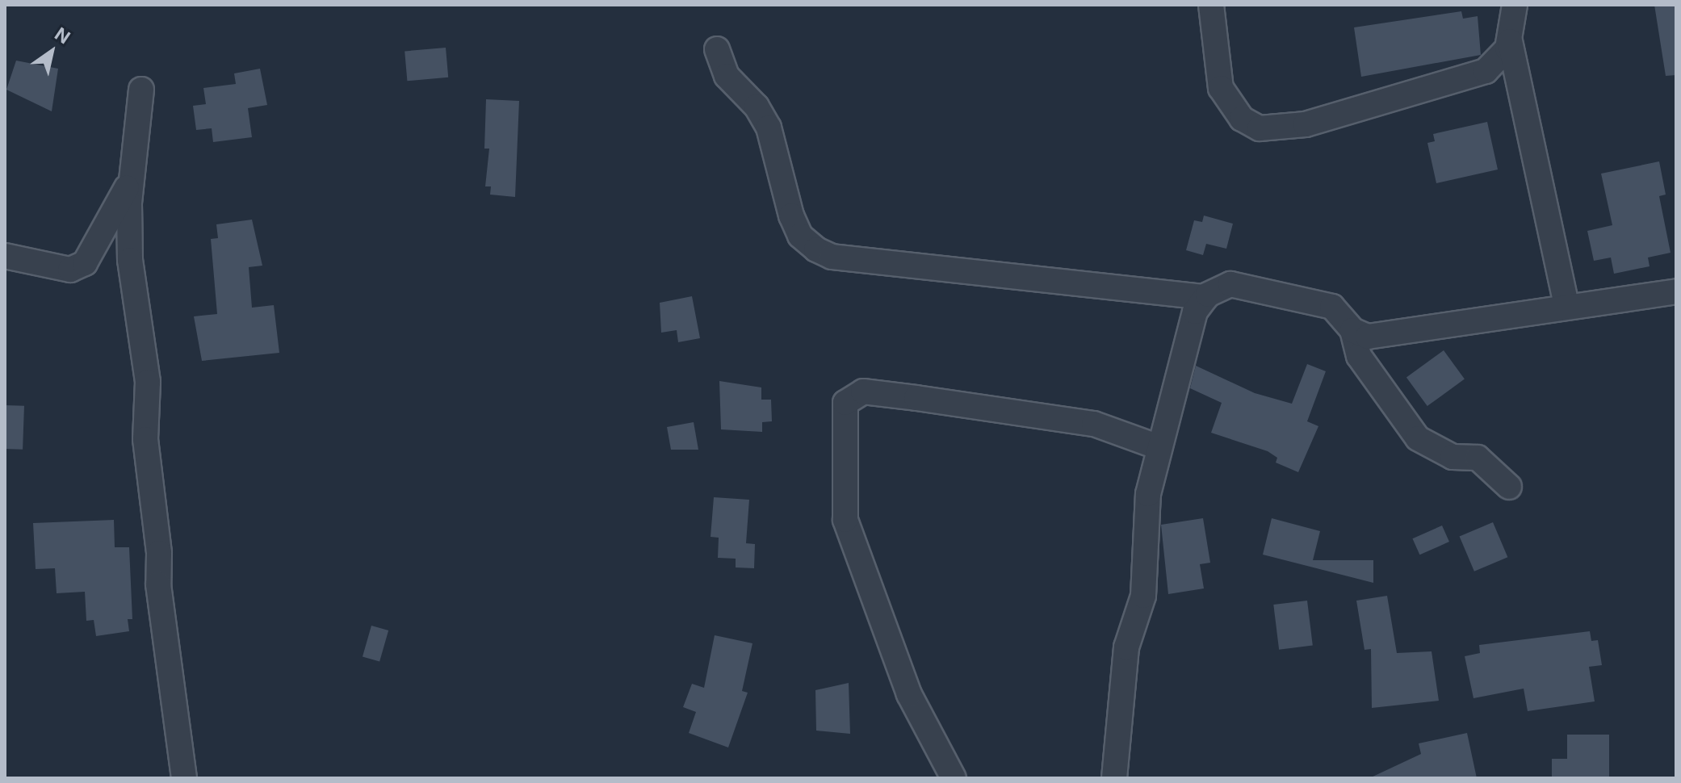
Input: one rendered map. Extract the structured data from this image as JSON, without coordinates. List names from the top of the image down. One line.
{"north":"top right"}
